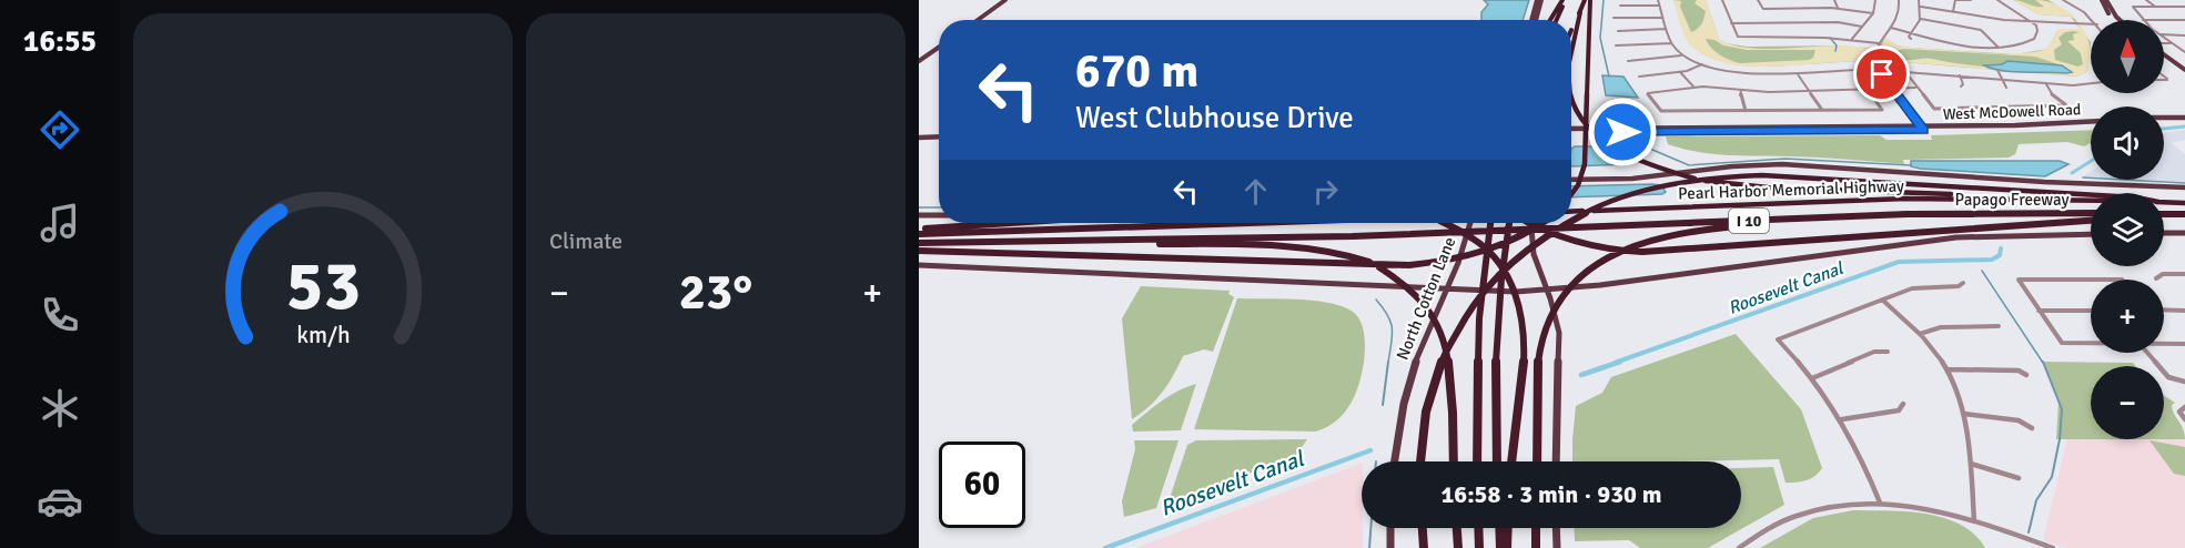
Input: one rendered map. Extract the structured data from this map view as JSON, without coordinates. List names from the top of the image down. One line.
{"streets":{"highway":["Pearl Harbor Memorial Highway","Papago Freeway","I 10"],"main road":["West McDowell Road","North Cotton Lane"]},"crossings":[["Pearl Harbor Memorial Highway","Papago Freeway"]],"water":["Roosevelt Canal"],"north":"top","page":{"tabs":"16:55","tile":"Climate","map_buttons":["+","−"],"turn":["670 m","West Clubhouse Drive"],"heat":["−","23°","+"],"limit":"60","trip":"16:58 · 3 min · 930 m","gauge":["53","km/h"]}}
